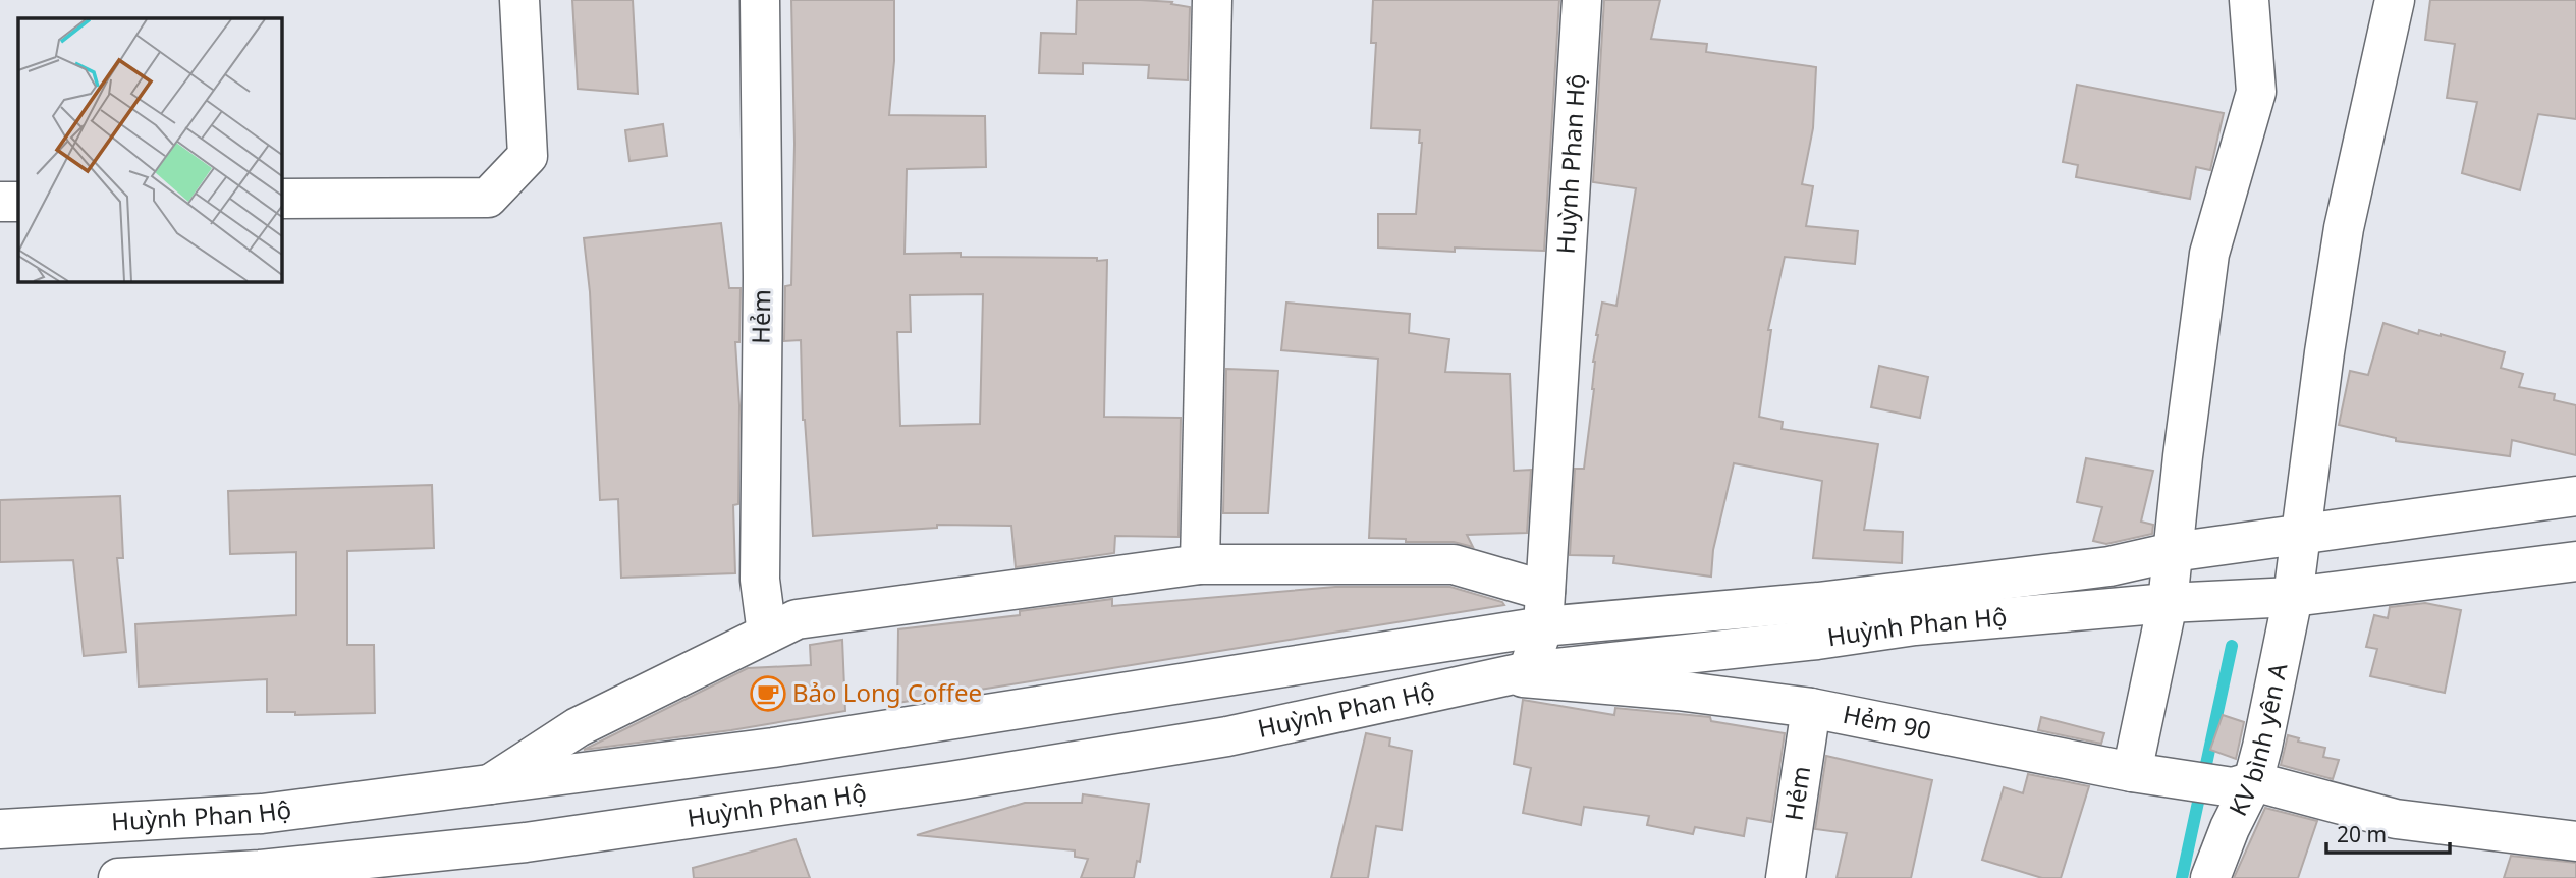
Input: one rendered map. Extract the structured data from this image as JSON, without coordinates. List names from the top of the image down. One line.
{"streets":{"street":["Huỳnh Phan Hộ","Hẻm","Hẻm 90","KV bình yên A"]},"crossings":[["Huỳnh Phan Hộ","Hẻm 90"],["Huỳnh Phan Hộ","KV bình yên A"],["Hẻm","Hẻm 90"],["Hẻm 90","KV bình yên A"]],"places":{"cafe":["Bảo Long Coffee"]},"scale_bar":"20 m"}
